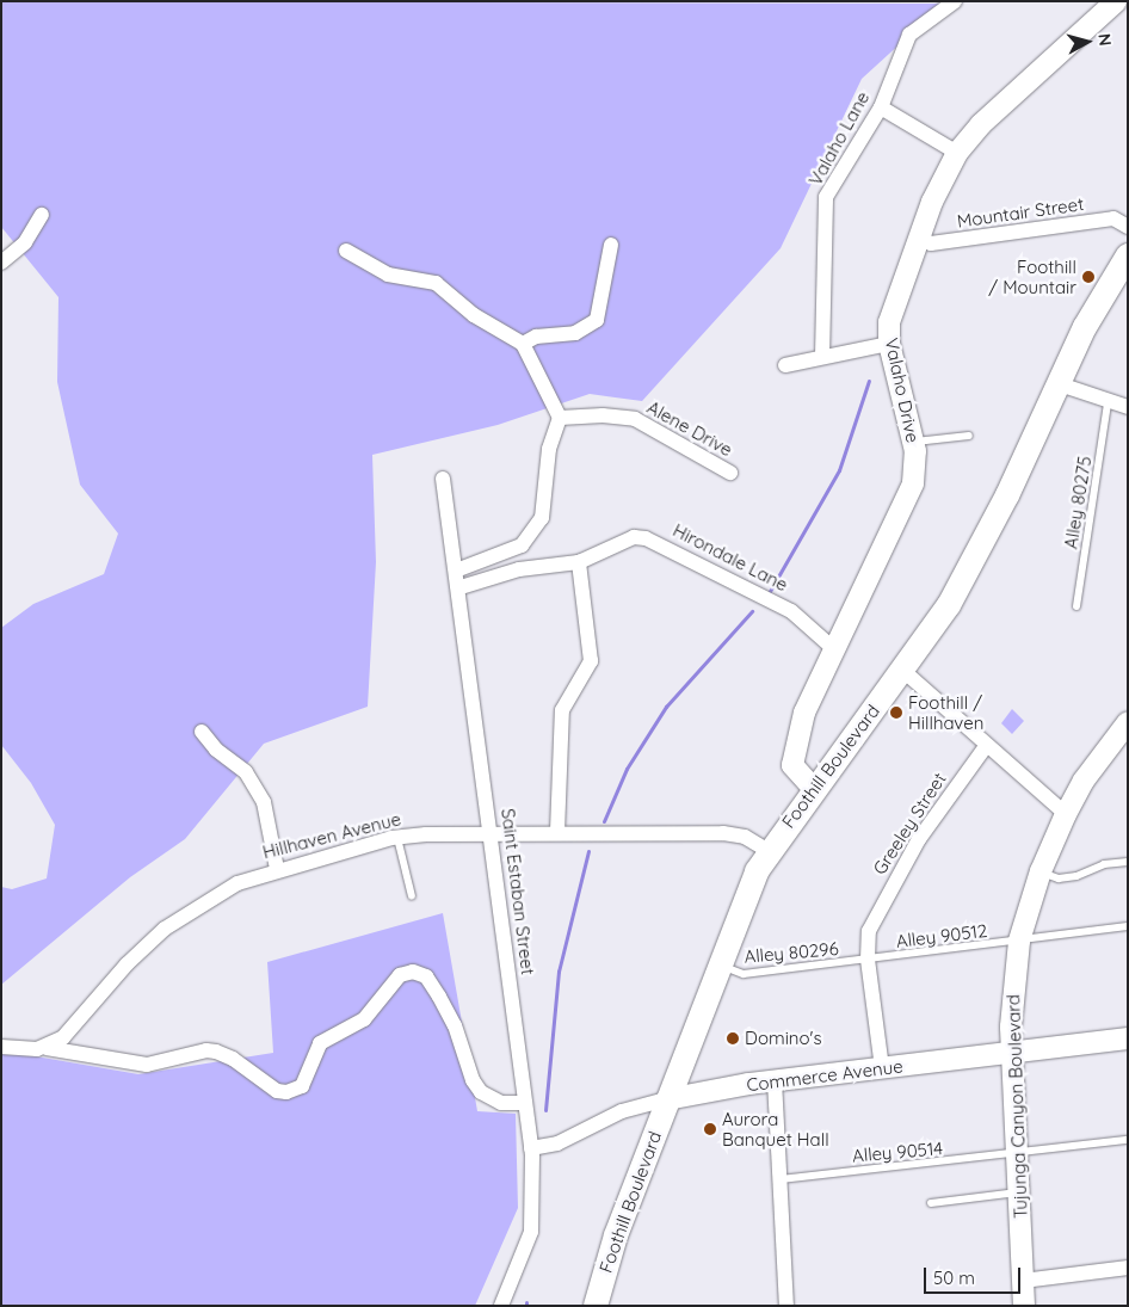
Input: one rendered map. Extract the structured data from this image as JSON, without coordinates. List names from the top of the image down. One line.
{"streets":{"main road":["Foothill Boulevard"],"street":["Valaho Lane","Mountair Street","Valaho Drive","Alene Drive","Hirondale Lane","Greeley Street","Hillhaven Avenue","Saint Estaban Street","Commerce Avenue","Tujunga Canyon Boulevard"],"lane":["Alley 80275","Alley 90512","Alley 80296","Alley 90514"]},"crossings":[["Mountair Street","Valaho Drive"],["Valaho Drive","Hirondale Lane"],["Valaho Drive","Foothill Boulevard"],["Hirondale Lane","Saint Estaban Street"],["Foothill Boulevard","Hillhaven Avenue"],["Foothill Boulevard","Alley 80296"],["Foothill Boulevard","Commerce Avenue"],["Greeley Street","Alley 90512"],["Greeley Street","Alley 80296"],["Greeley Street","Commerce Avenue"],["Hillhaven Avenue","Saint Estaban Street"],["Saint Estaban Street","Commerce Avenue"],["Alley 90512","Alley 80296"],["Alley 90512","Tujunga Canyon Boulevard"],["Commerce Avenue","Tujunga Canyon Boulevard"],["Tujunga Canyon Boulevard","Alley 90514"]],"places":["Foothill / Mountair","Foothill / Hillhaven","Domino's","Aurora Banquet Hall"],"scale_bar":"50 m","north":"right"}
